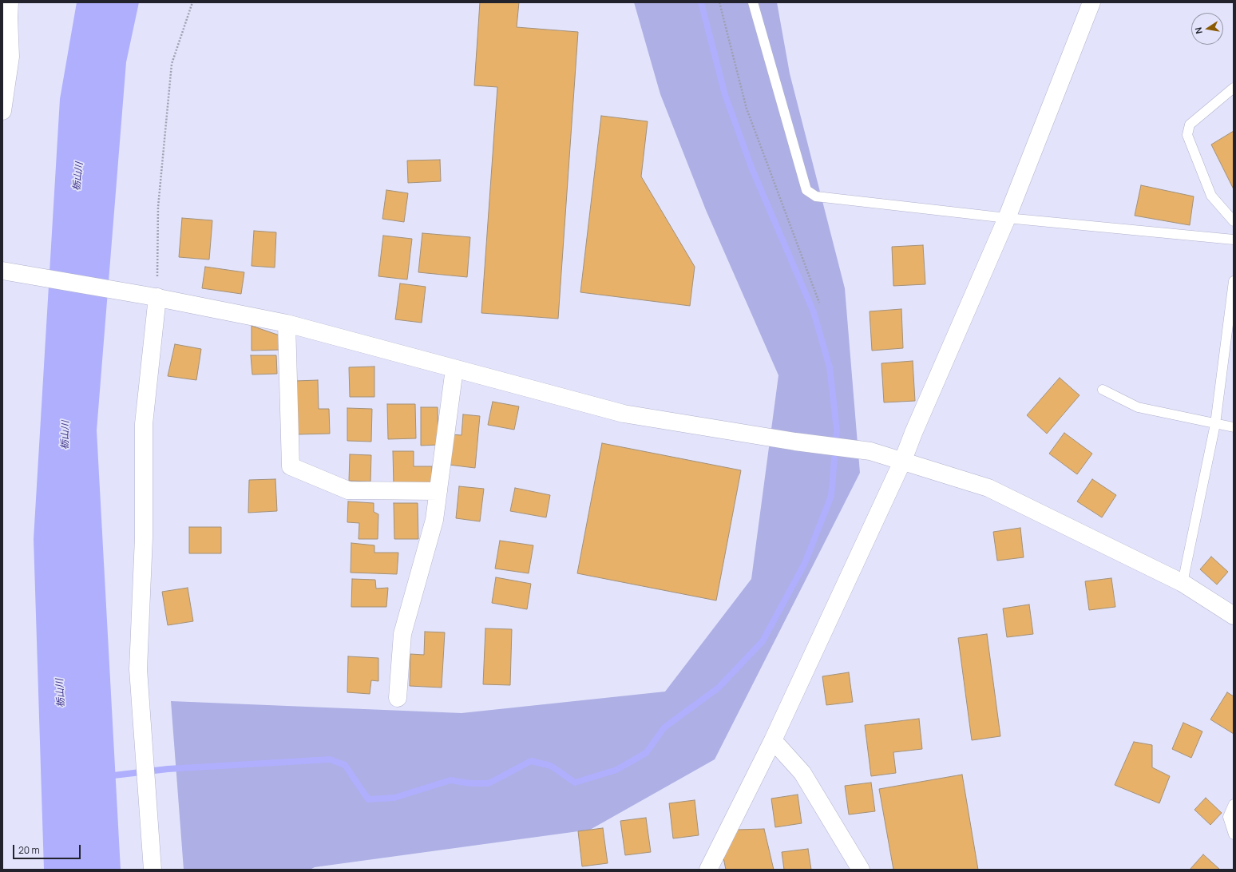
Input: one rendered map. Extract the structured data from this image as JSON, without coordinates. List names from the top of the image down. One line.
{"water":["栃山川"],"scale_bar":"20 m","north":"left"}
